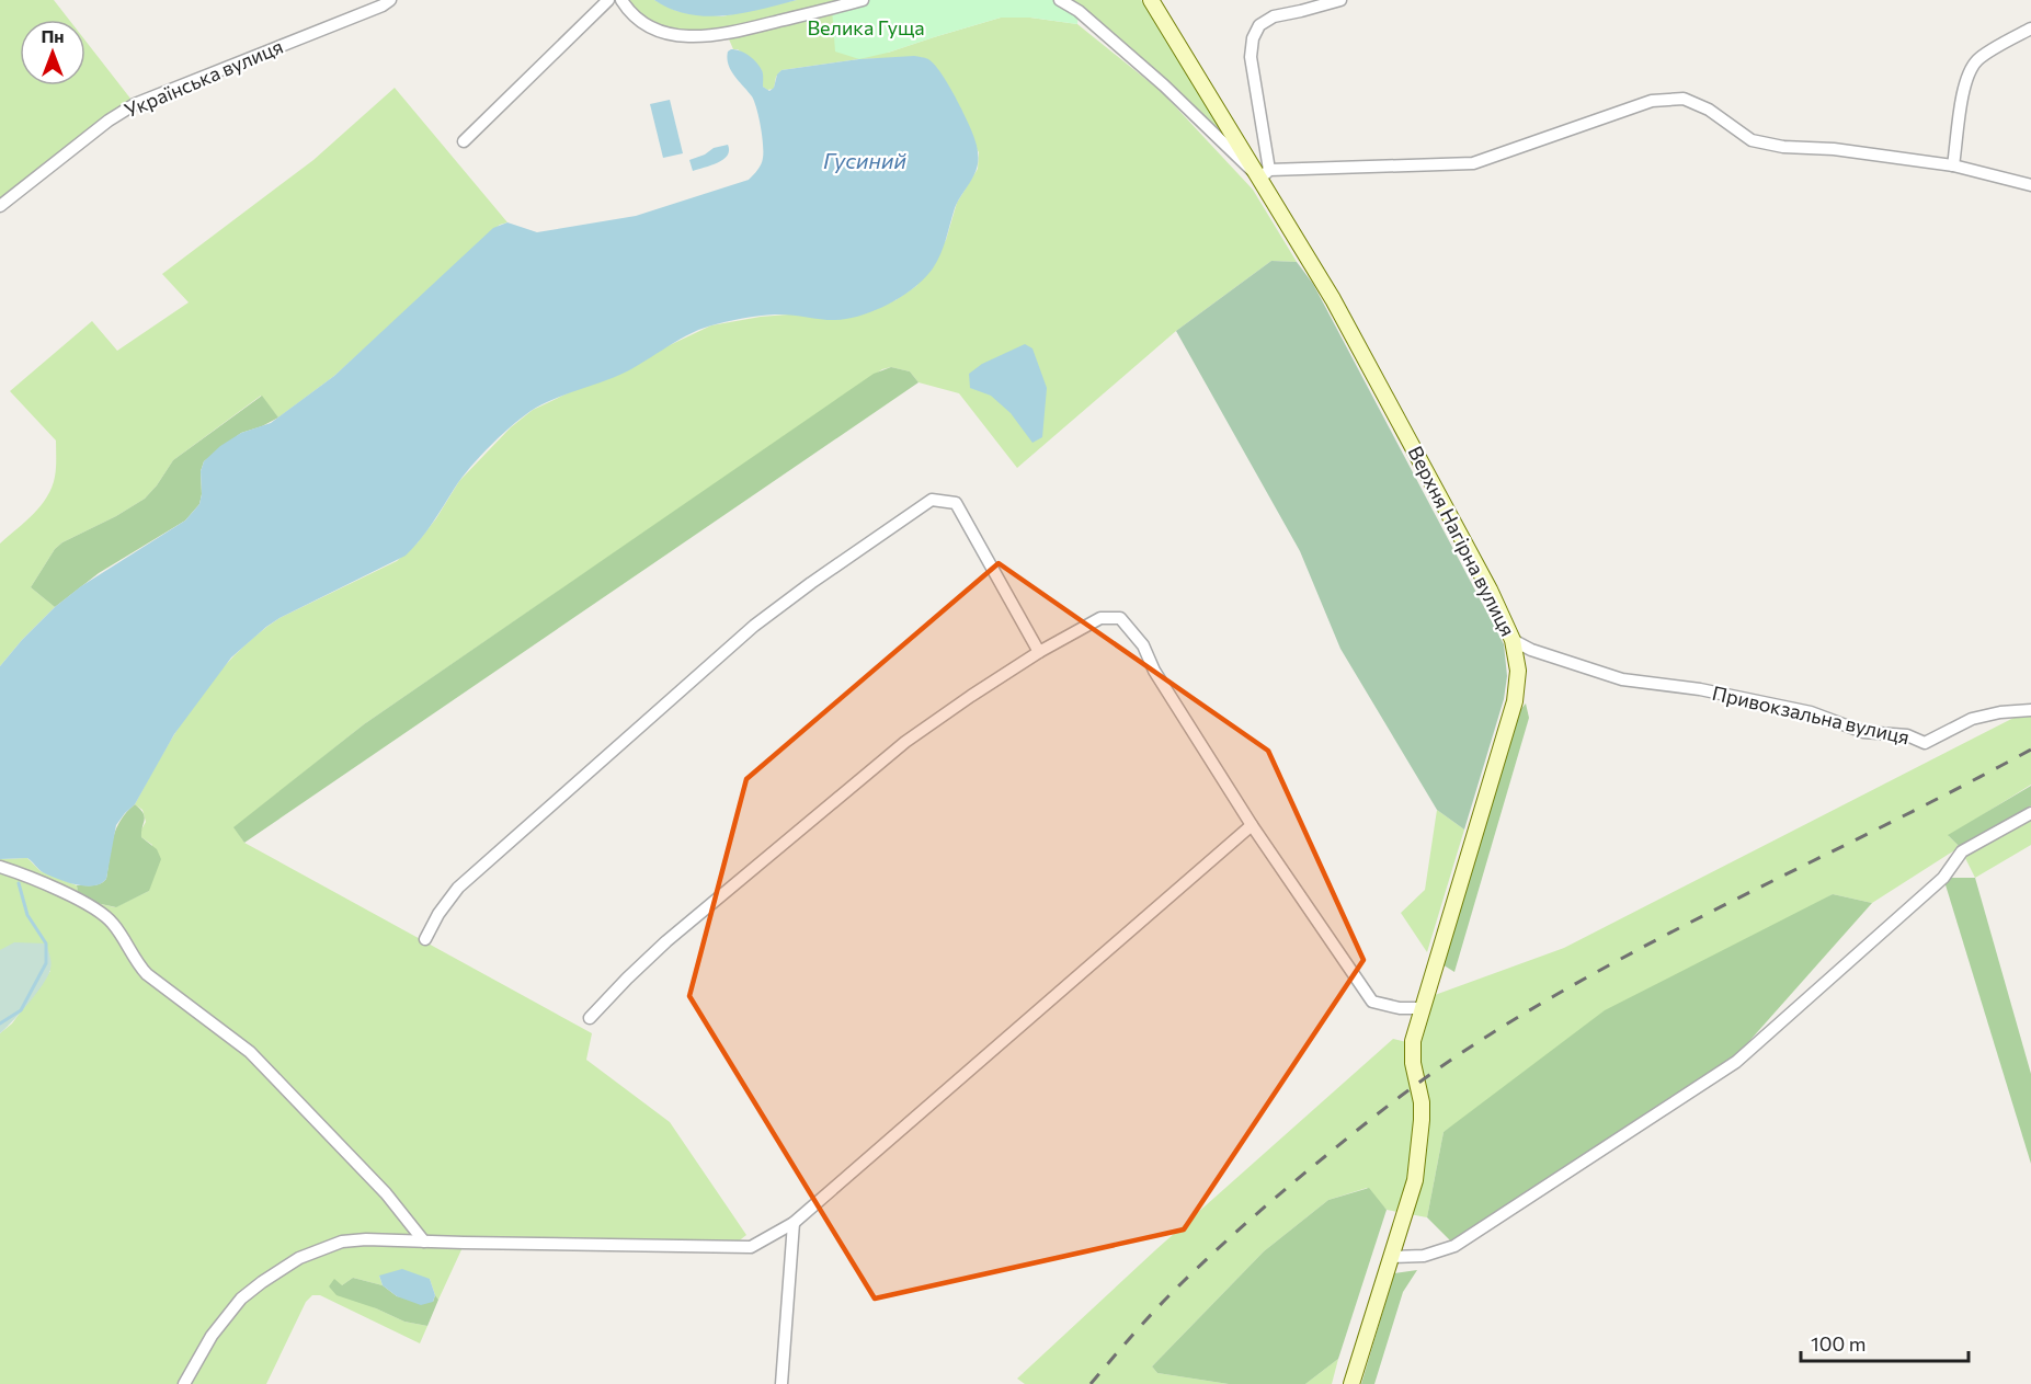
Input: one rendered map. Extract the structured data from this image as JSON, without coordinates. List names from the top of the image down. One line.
{"streets":{"main road":["Верхня Нагірна вулиця"],"street":["Українська вулиця","Привокзальна вулиця"]},"crossings":[["Верхня Нагірна вулиця","Привокзальна вулиця"]],"water":["Гусиний"],"parks":["Велика Гуща"],"scale_bar":"100 m","north":"top"}
